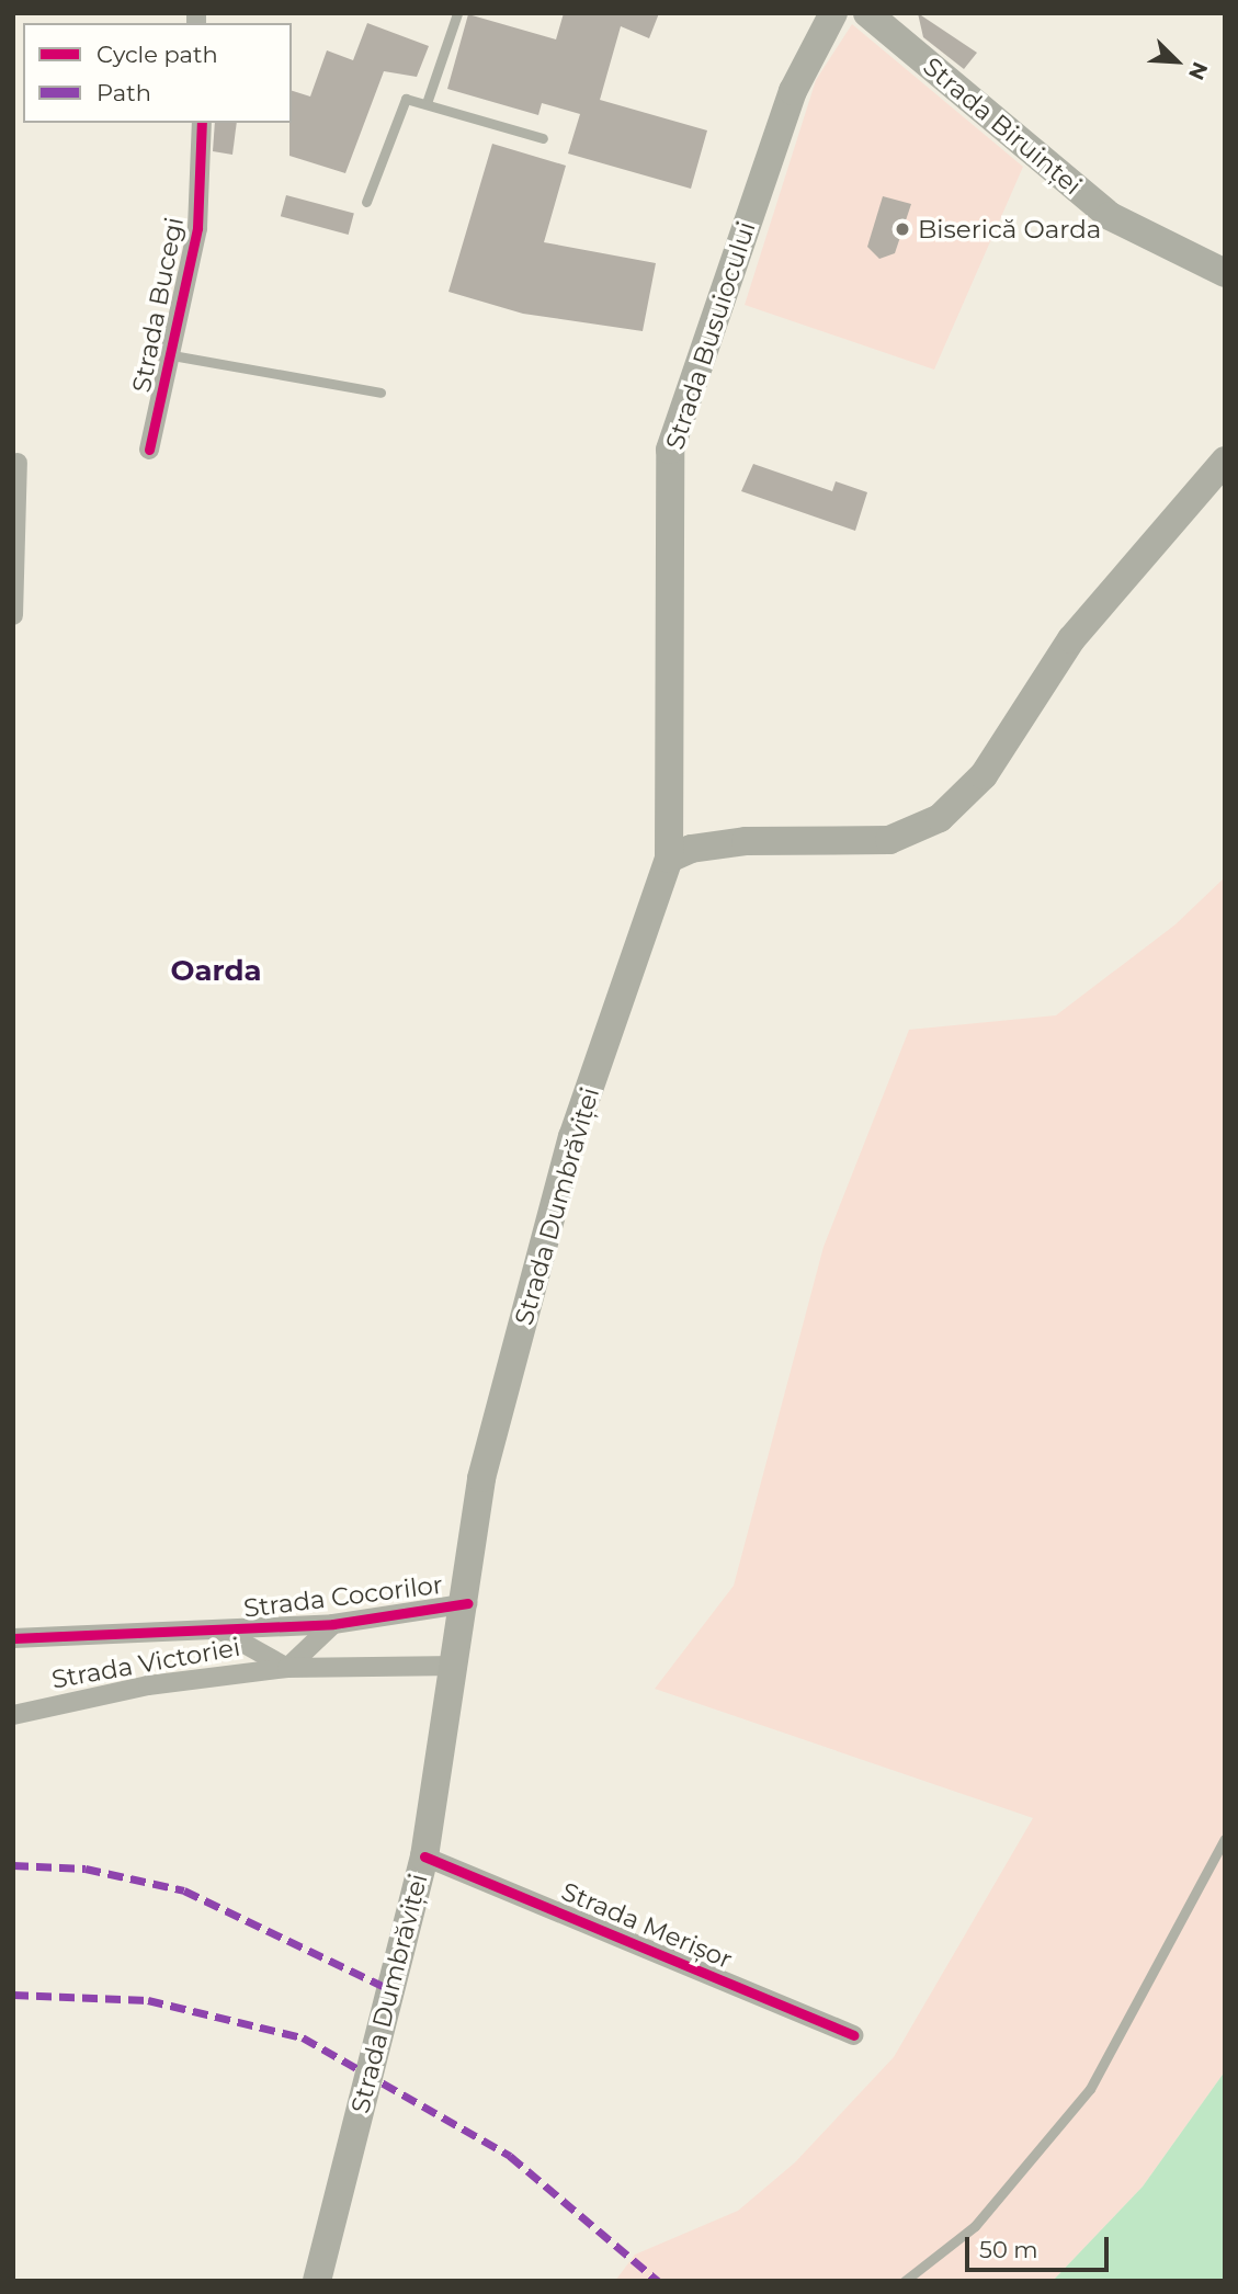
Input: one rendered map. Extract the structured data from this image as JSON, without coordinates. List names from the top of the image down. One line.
{"streets":{"main road":["Strada Biruinței","Strada Busuiocului","Strada Dumbrăviței"],"street":["Strada Bucegi","Strada Cocorilor","Strada Victoriei","Strada Merișor"]},"crossings":[["Strada Busuiocului","Strada Dumbrăviței"],["Strada Dumbrăviței","Strada Cocorilor"],["Strada Dumbrăviței","Strada Merișor"]],"districts":["Oarda"],"places":["Biserică Oarda"],"legend":["Cycle path","Path"],"scale_bar":"50 m","north":"bottom right"}
